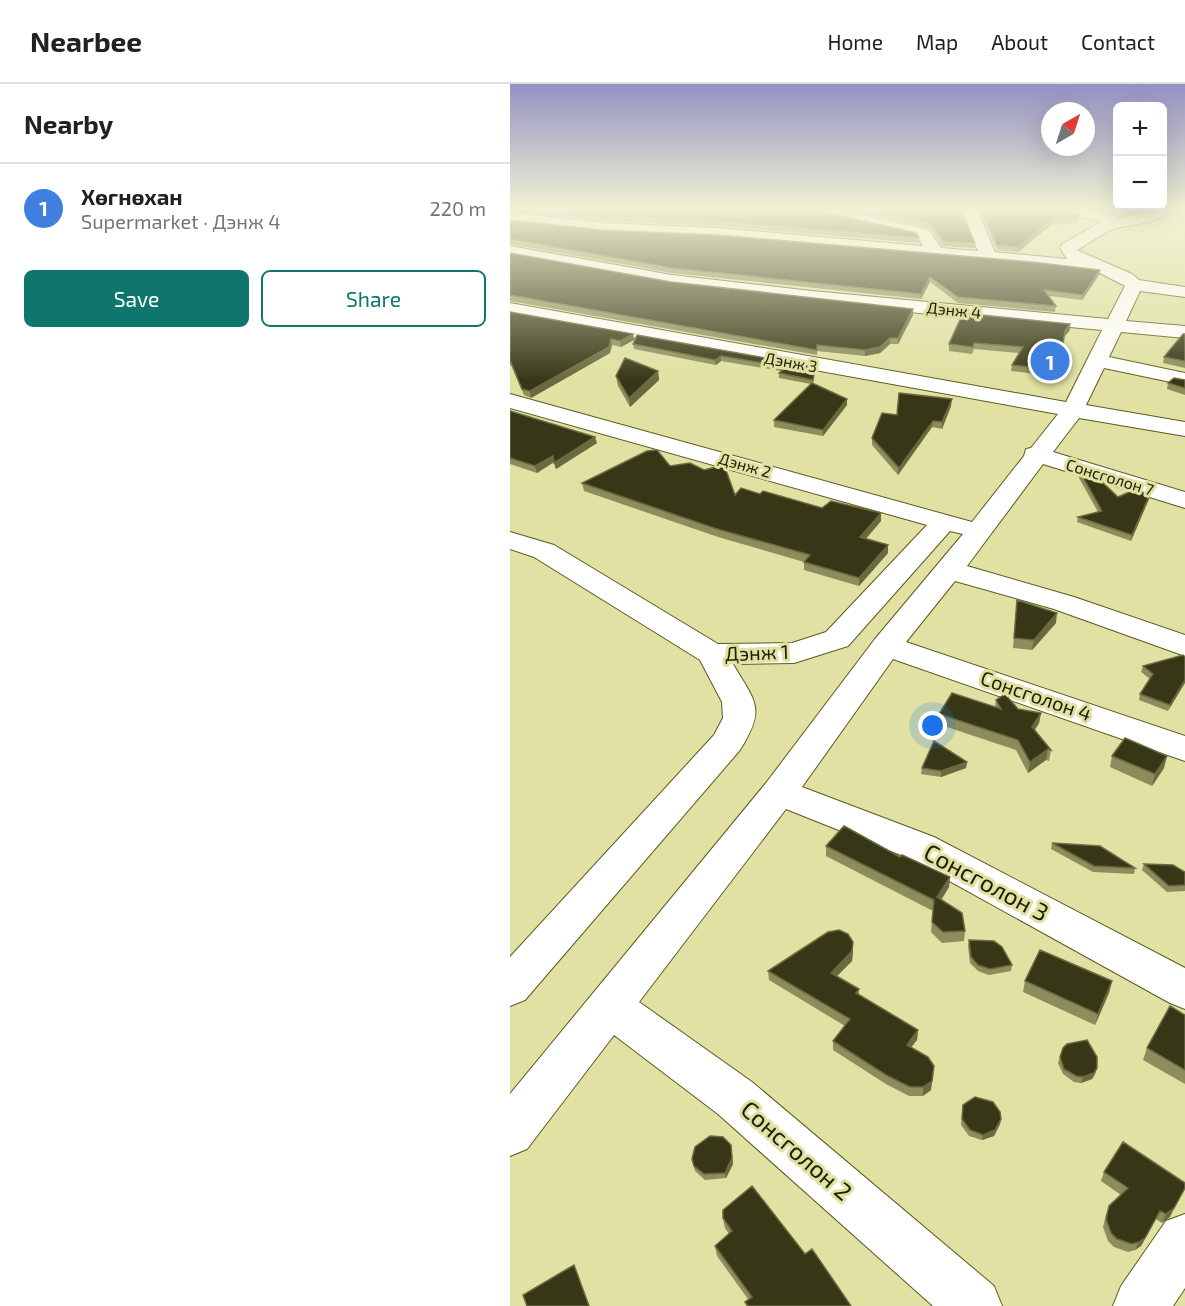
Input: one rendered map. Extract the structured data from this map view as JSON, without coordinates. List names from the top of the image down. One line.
{"streets":{"street":["Дэнж 4","Дэнж 3","Дэнж 2","Сонсголон 7","Дэнж 1","Сонсголон 4","Сонсголон 3","Сонсголон 2"]},"crossings":[["Дэнж 2","Дэнж 1"]],"north":"top right","page":{"header":"Nearbee","nav":["Home","Map","About","Contact"],"heading":"Nearby","map_buttons":["+","−"],"list":[{"mark":"1","name":"Хөгнөхан","note":"Supermarket · Дэнж 4","value":"220 m"}],"buttons":["Save","Share"],"pins":"1"}}
